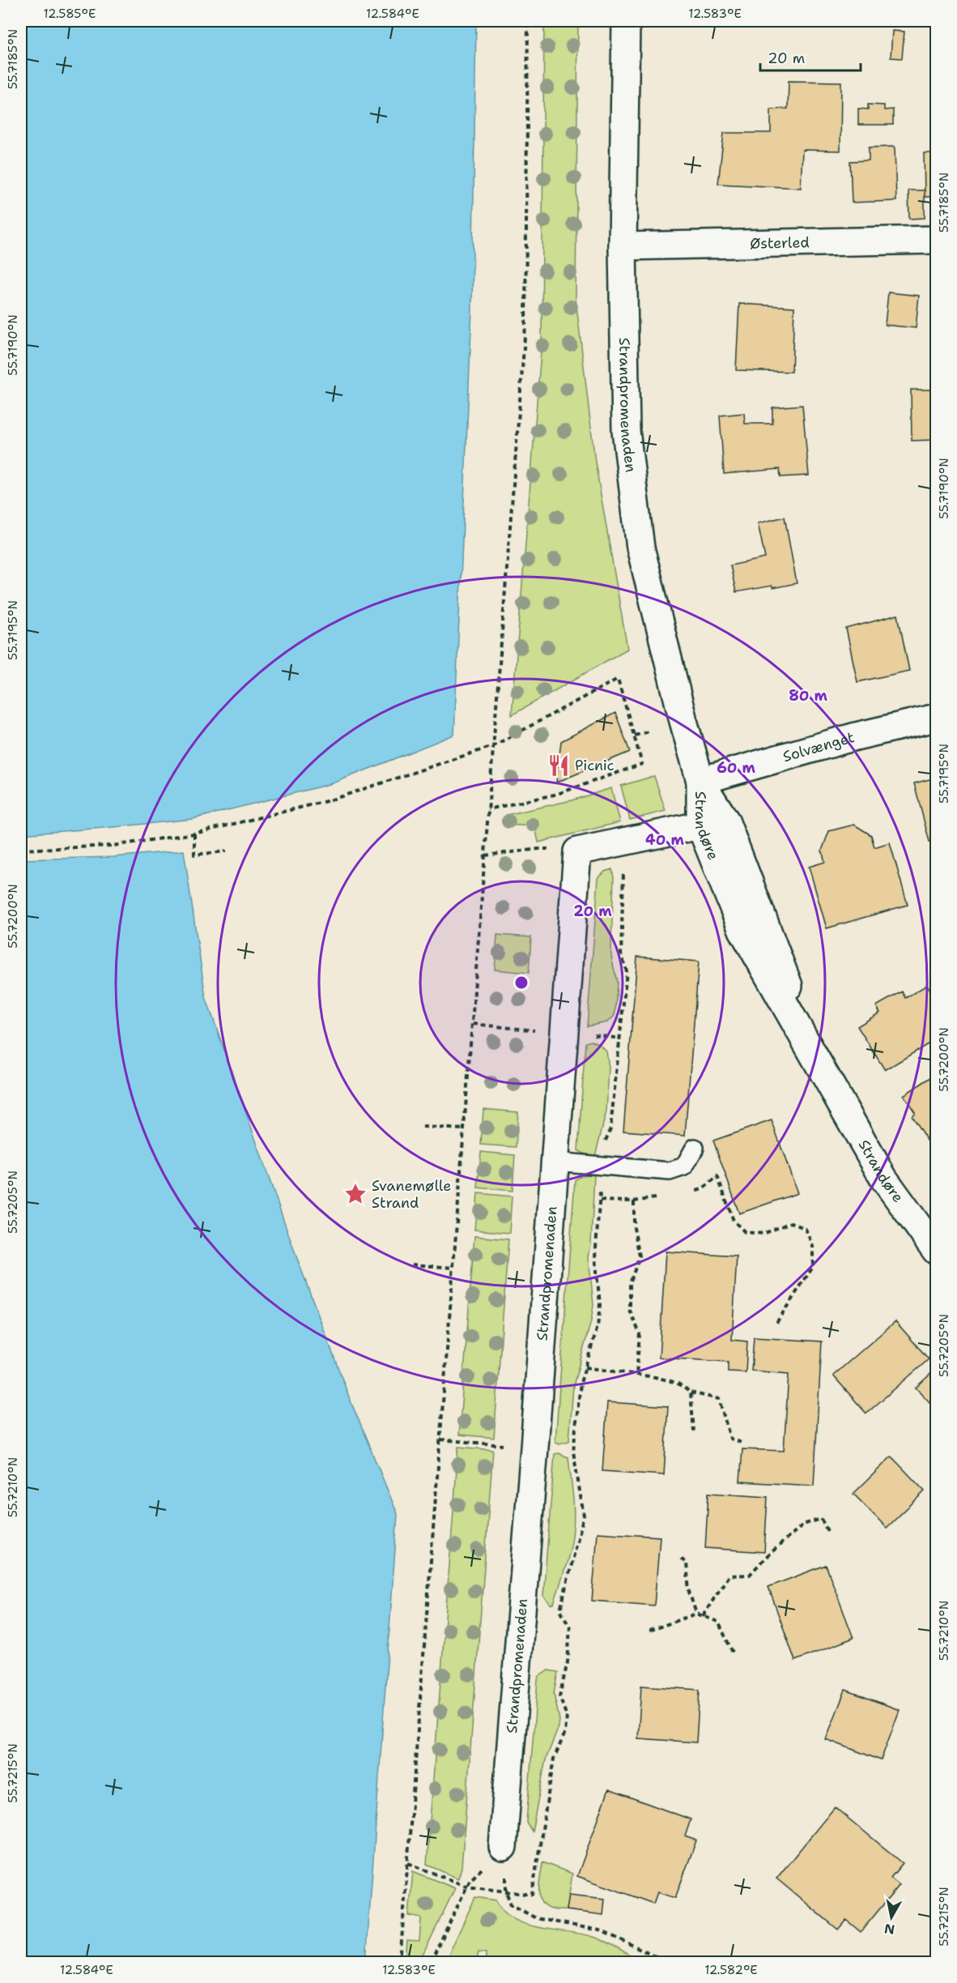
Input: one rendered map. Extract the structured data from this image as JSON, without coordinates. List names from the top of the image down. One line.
{"streets":{"street":["Østerled","Strandpromenaden","Solvænget","Strandøre"]},"crossings":[["Østerled","Strandpromenaden"],["Strandpromenaden","Solvænget"],["Strandpromenaden","Strandøre"],["Solvænget","Strandøre"]],"places":{"restaurant":["Picnic"],"place":["Svanemølle Strand"]},"scale_bar":"20 m","north":"bottom","coordinates":["12.585°E","12.584°E","12.583°E","55.7185°N","55.7190°N","55.7195°N","55.7200°N","55.7205°N","55.7210°N","55.7215°N","12.582°E"],"rings":["80 m","60 m","40 m","20 m"]}
